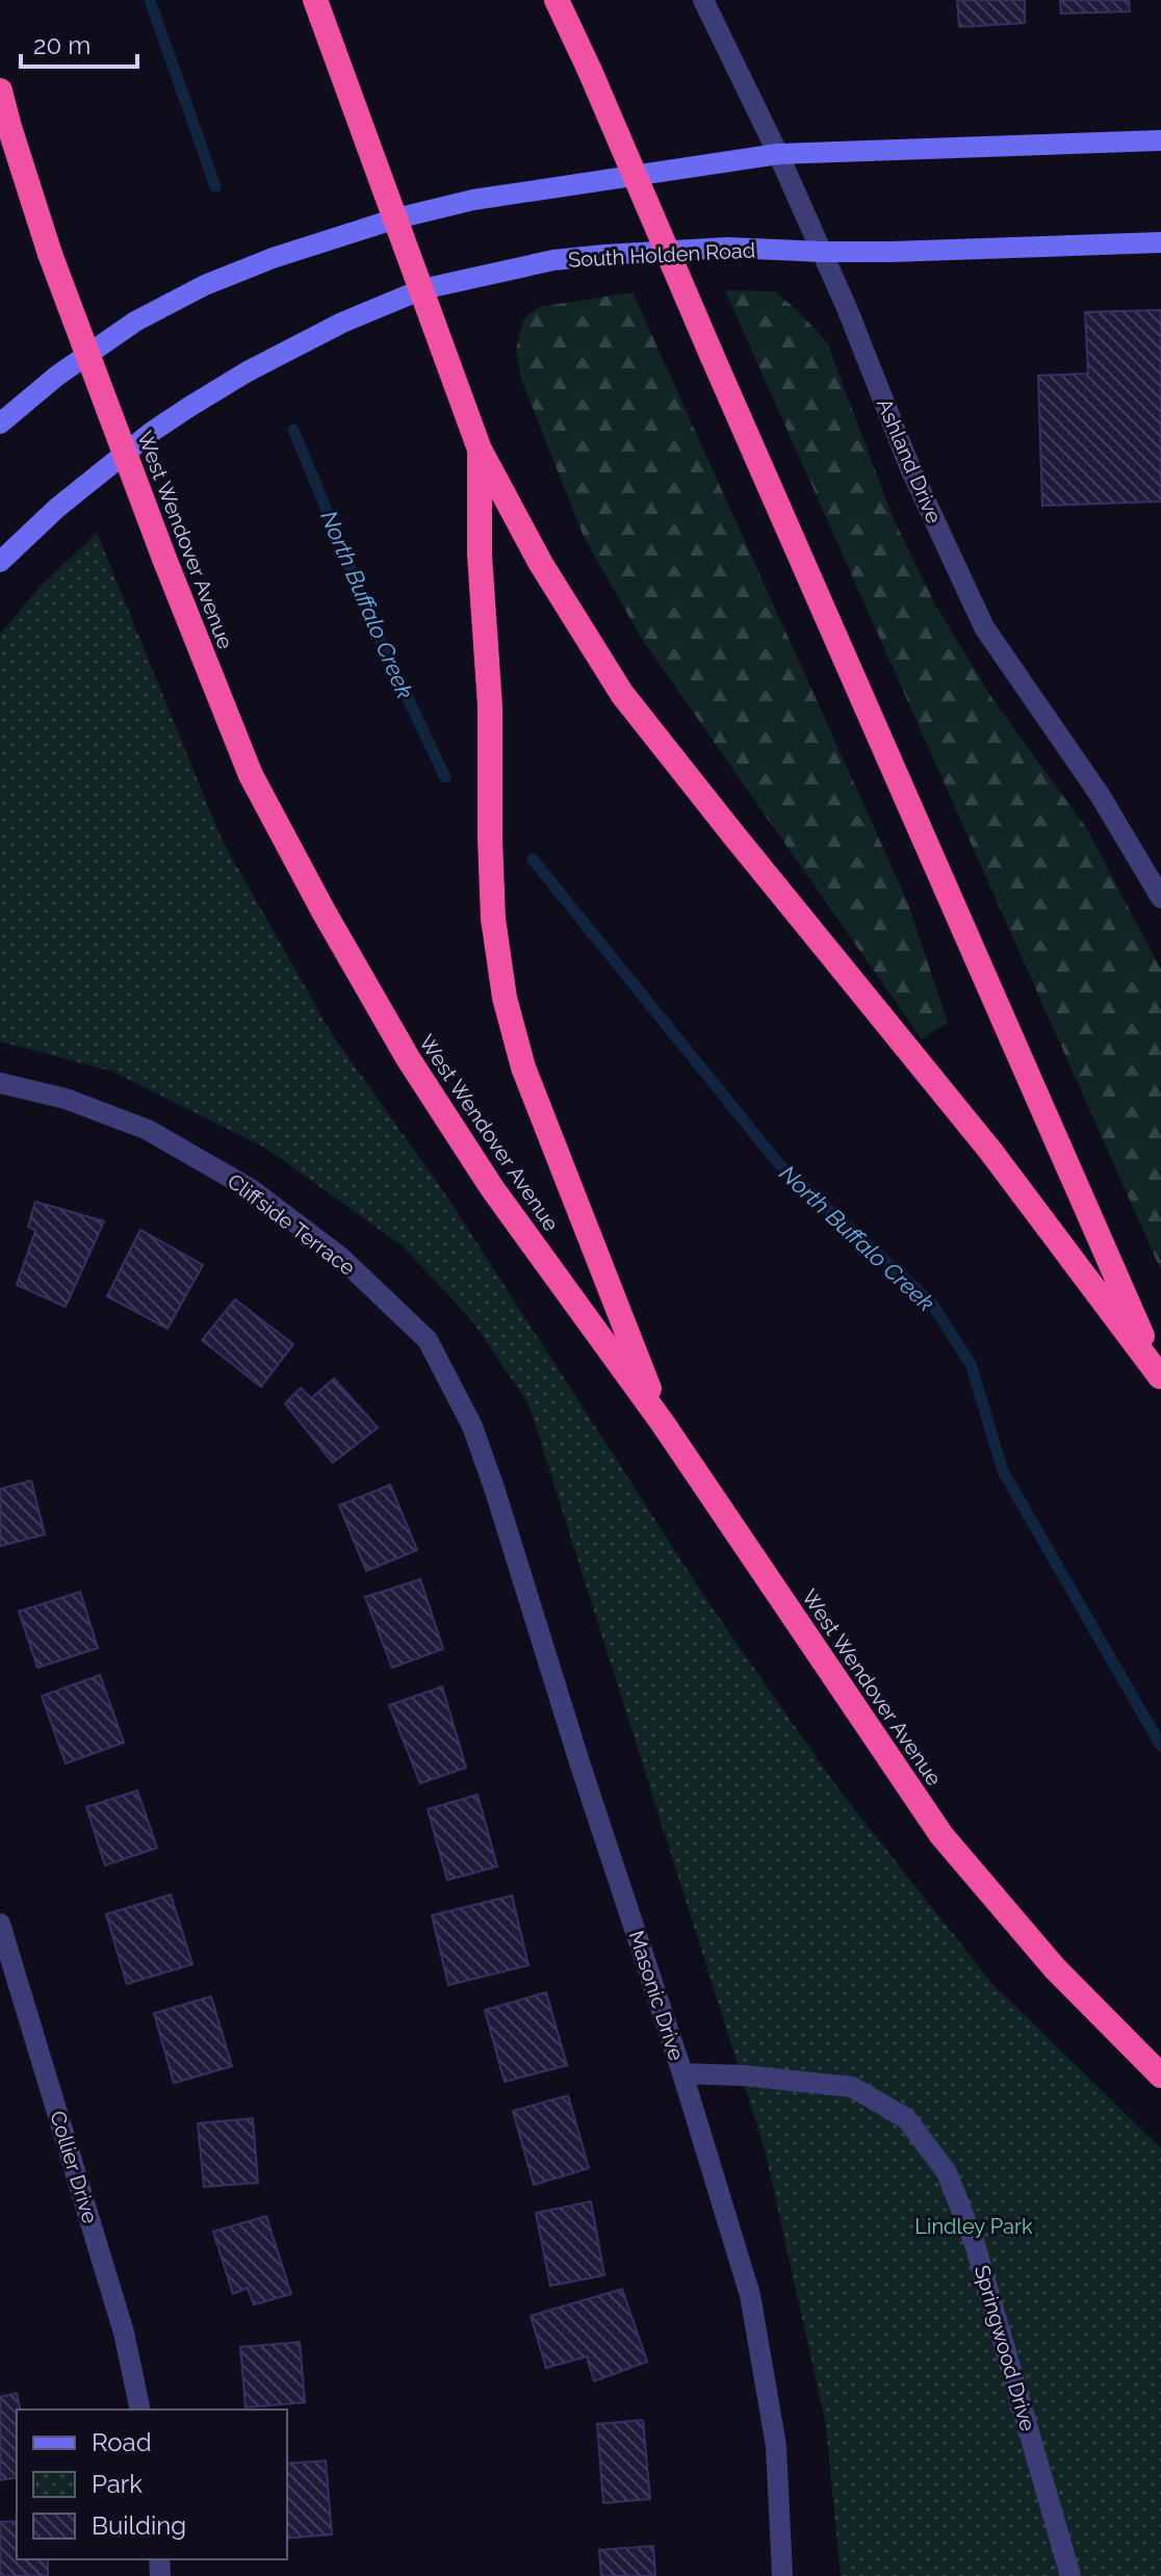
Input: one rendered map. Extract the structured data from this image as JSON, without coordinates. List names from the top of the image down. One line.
{"streets":{"highway":["West Wendover Avenue"],"main road":["South Holden Road"],"street":["Ashland Drive","Cliffside Terrace","Masonic Drive","Collier Drive","Springwood Drive"]},"crossings":[["South Holden Road","Ashland Drive"],["Cliffside Terrace","Masonic Drive"],["Masonic Drive","Springwood Drive"]],"water":["North Buffalo Creek"],"parks":["Lindley Park"],"legend":["Road","Park","Building"],"scale_bar":"20 m"}
